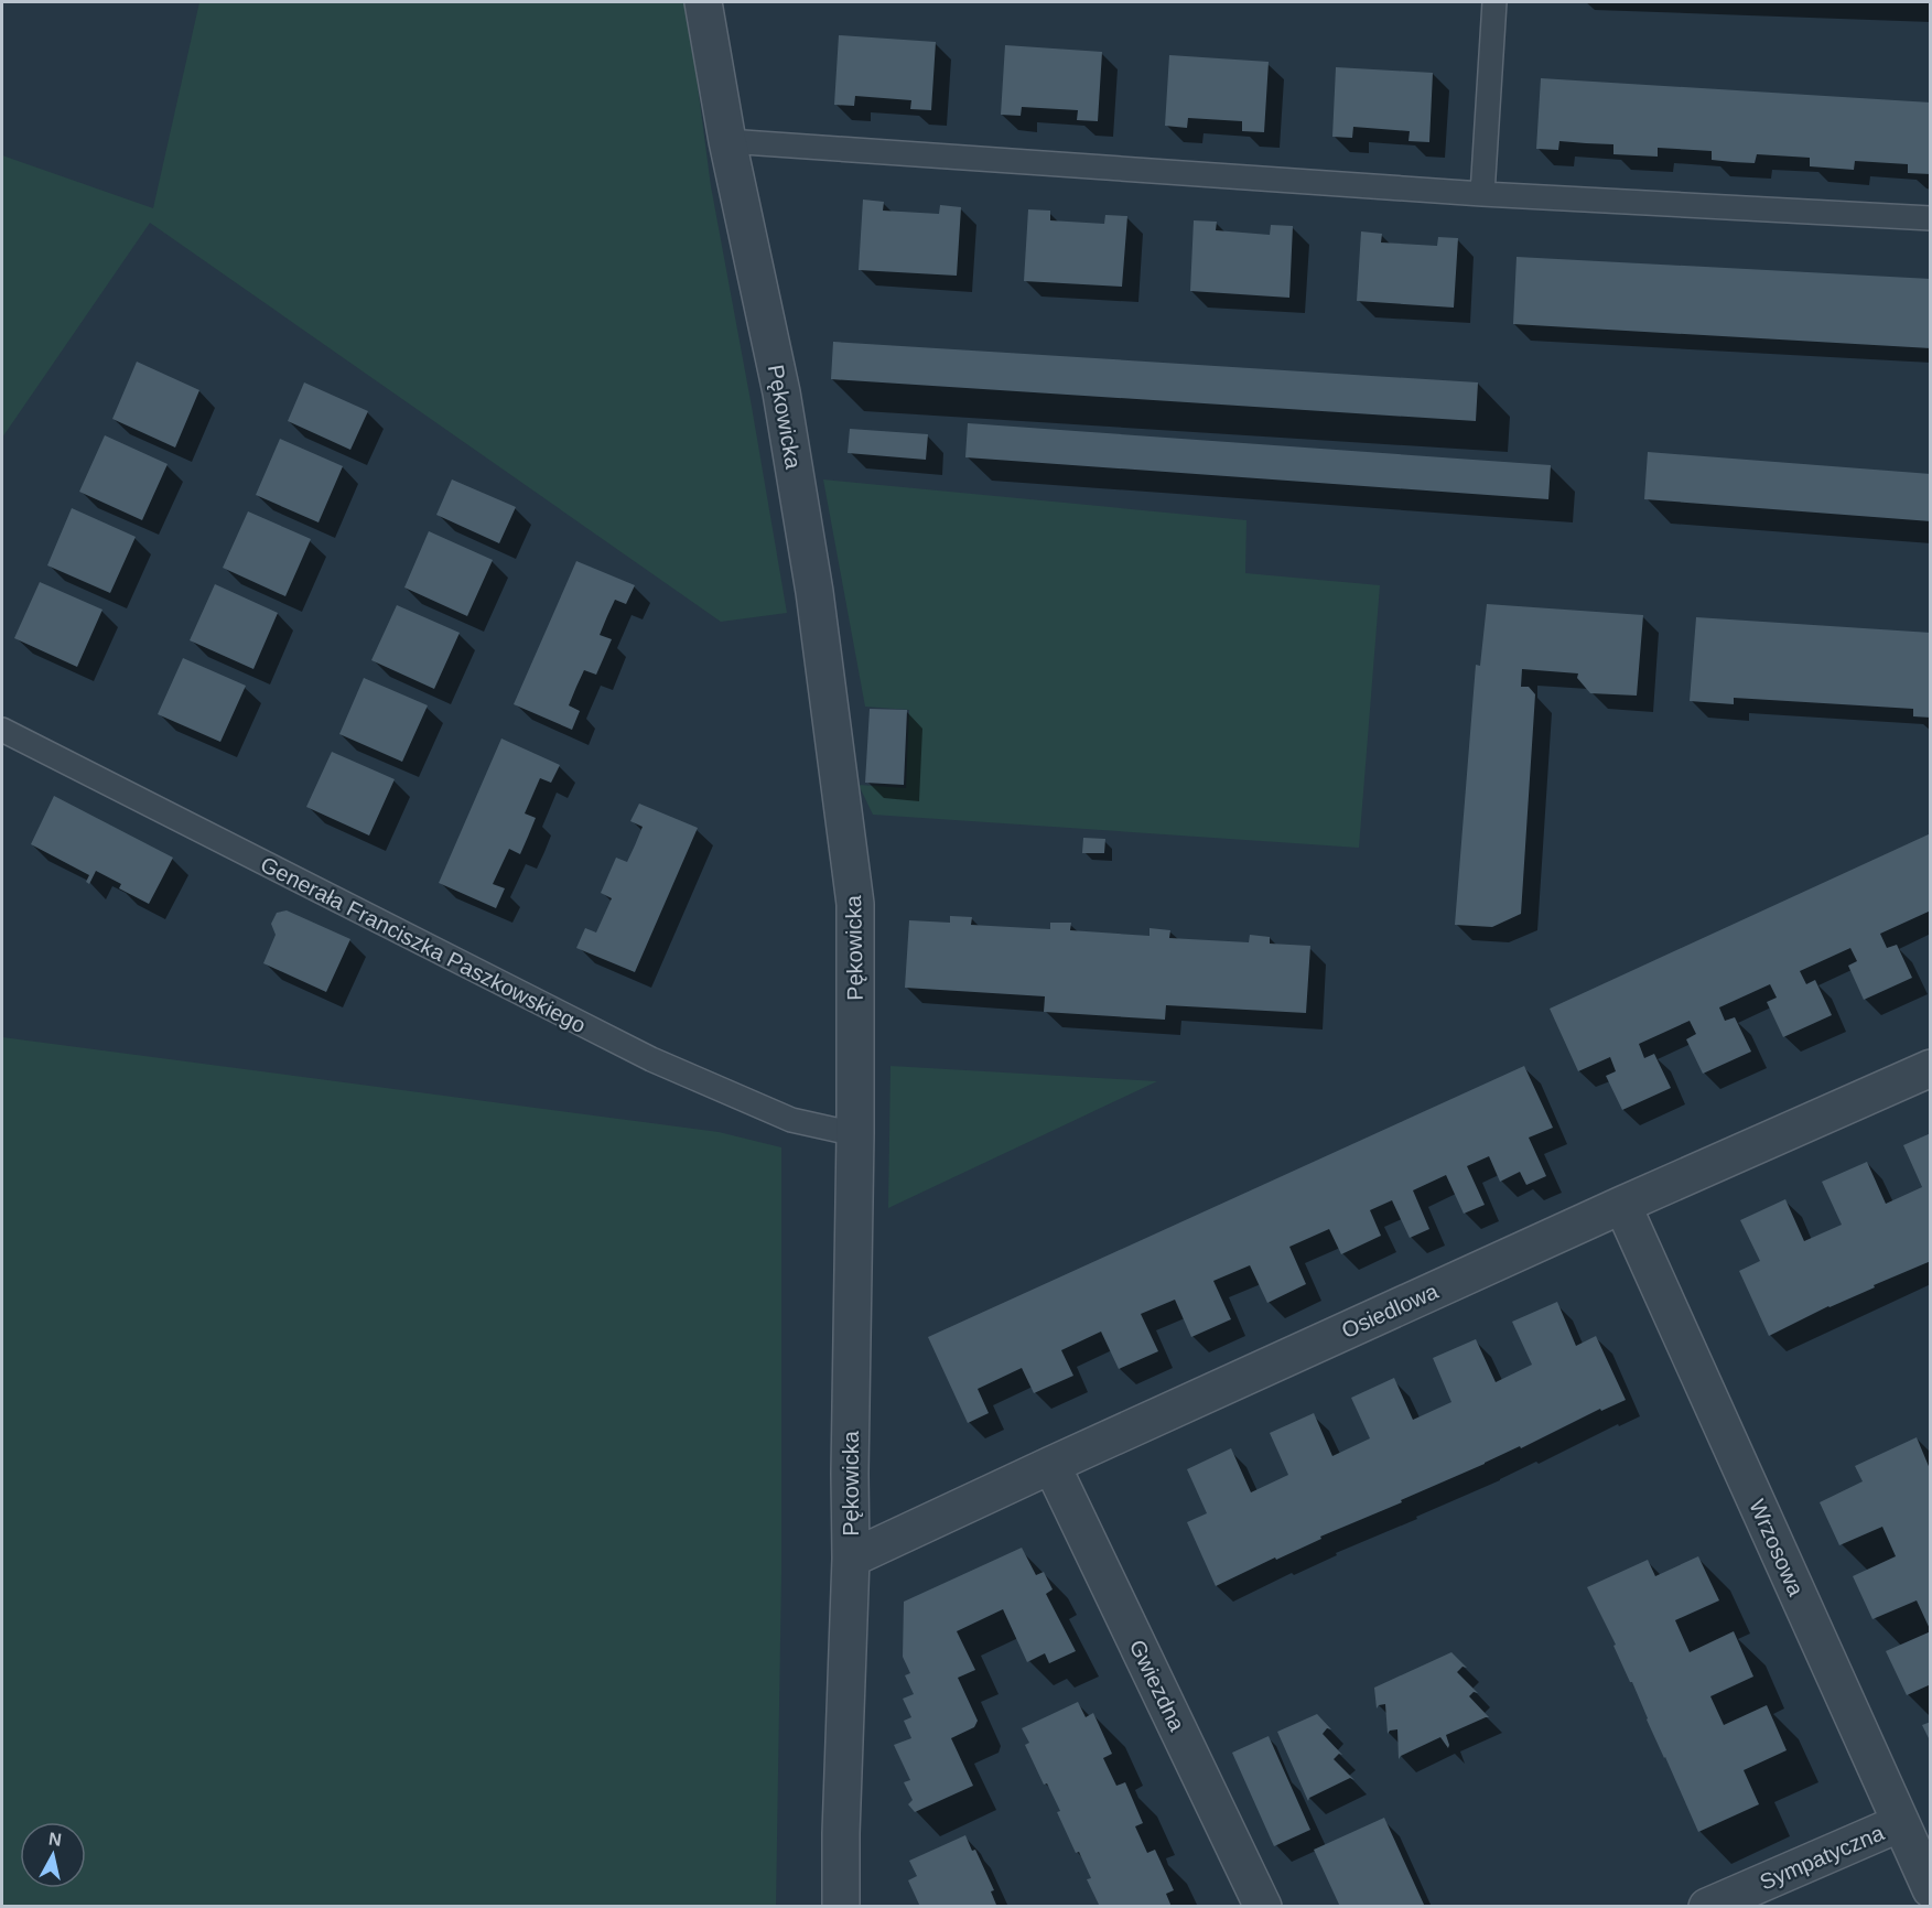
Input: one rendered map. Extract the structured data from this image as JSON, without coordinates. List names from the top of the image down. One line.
{"streets":{"street":["Pękowicka","Osiedlowa","Wrzosowa","Gwiezdna","Sympatyczna"],"lane":["Generała Franciszka Paszkowskiego"]},"crossings":[["Pękowicka","Generała Franciszka Paszkowskiego"],["Pękowicka","Osiedlowa"],["Osiedlowa","Wrzosowa"],["Osiedlowa","Gwiezdna"],["Wrzosowa","Sympatyczna"]],"north":"top"}
